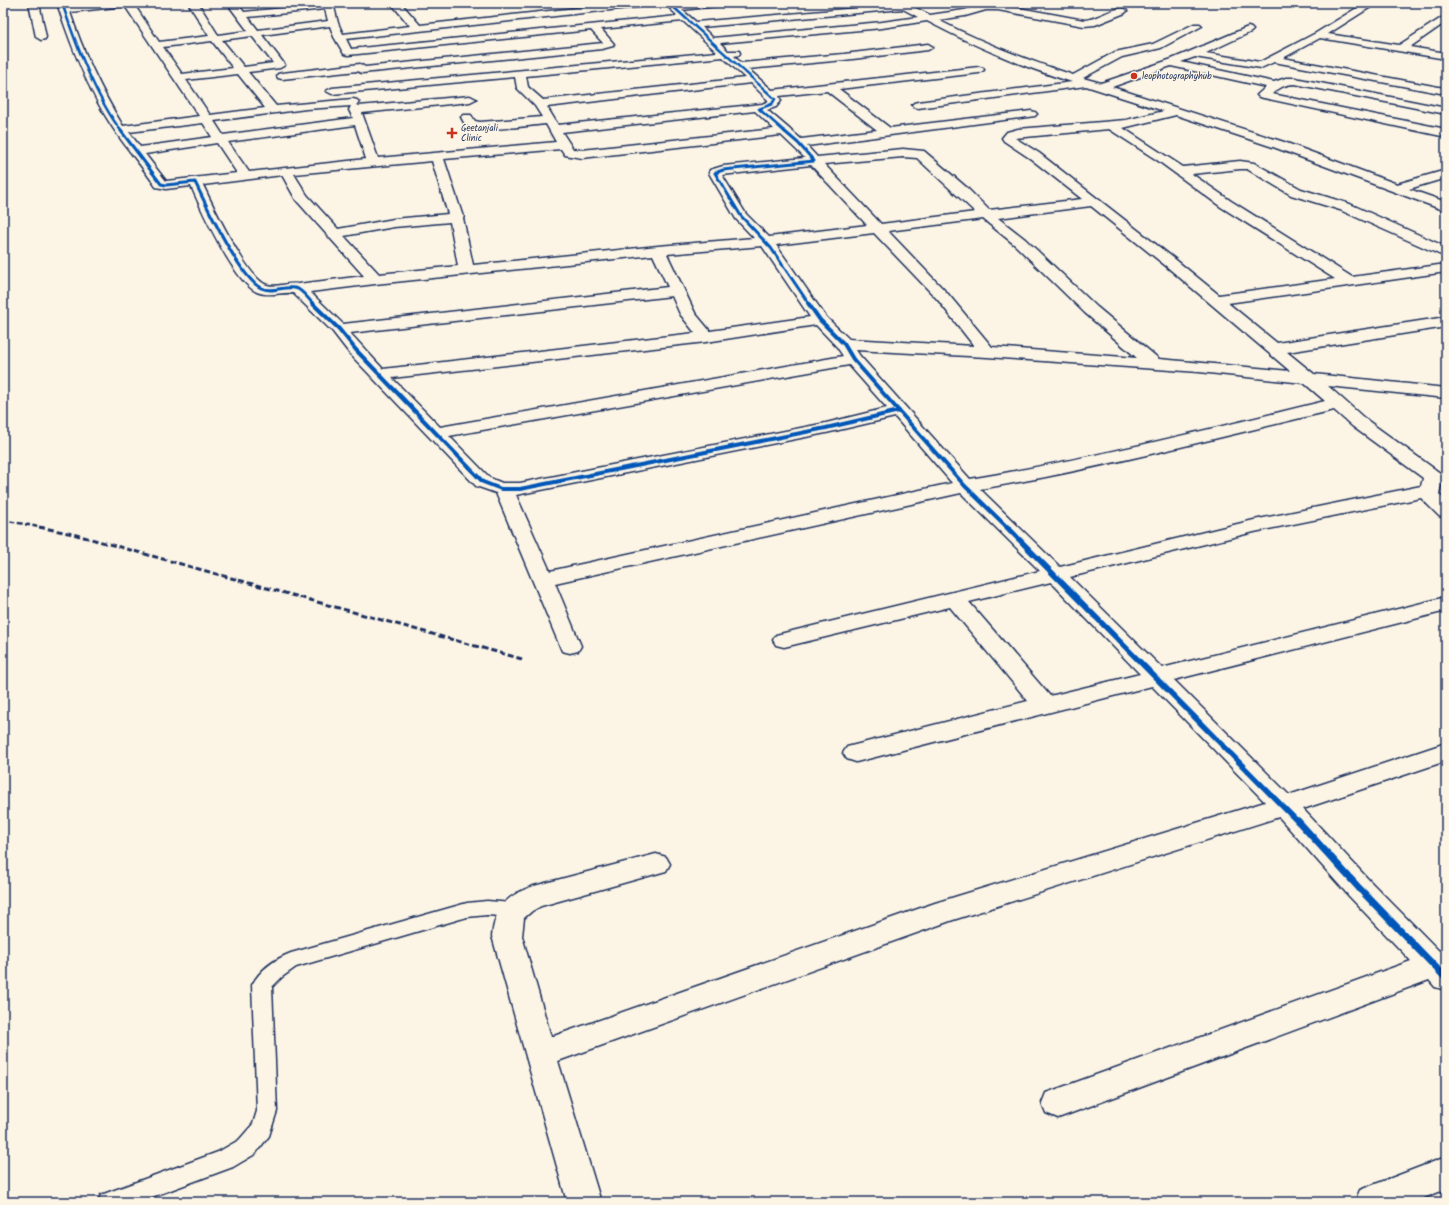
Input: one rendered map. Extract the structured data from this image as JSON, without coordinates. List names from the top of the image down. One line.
{"places":{"other":["leophotographyhub"],"health":["Geetanjali Clinic"]}}
